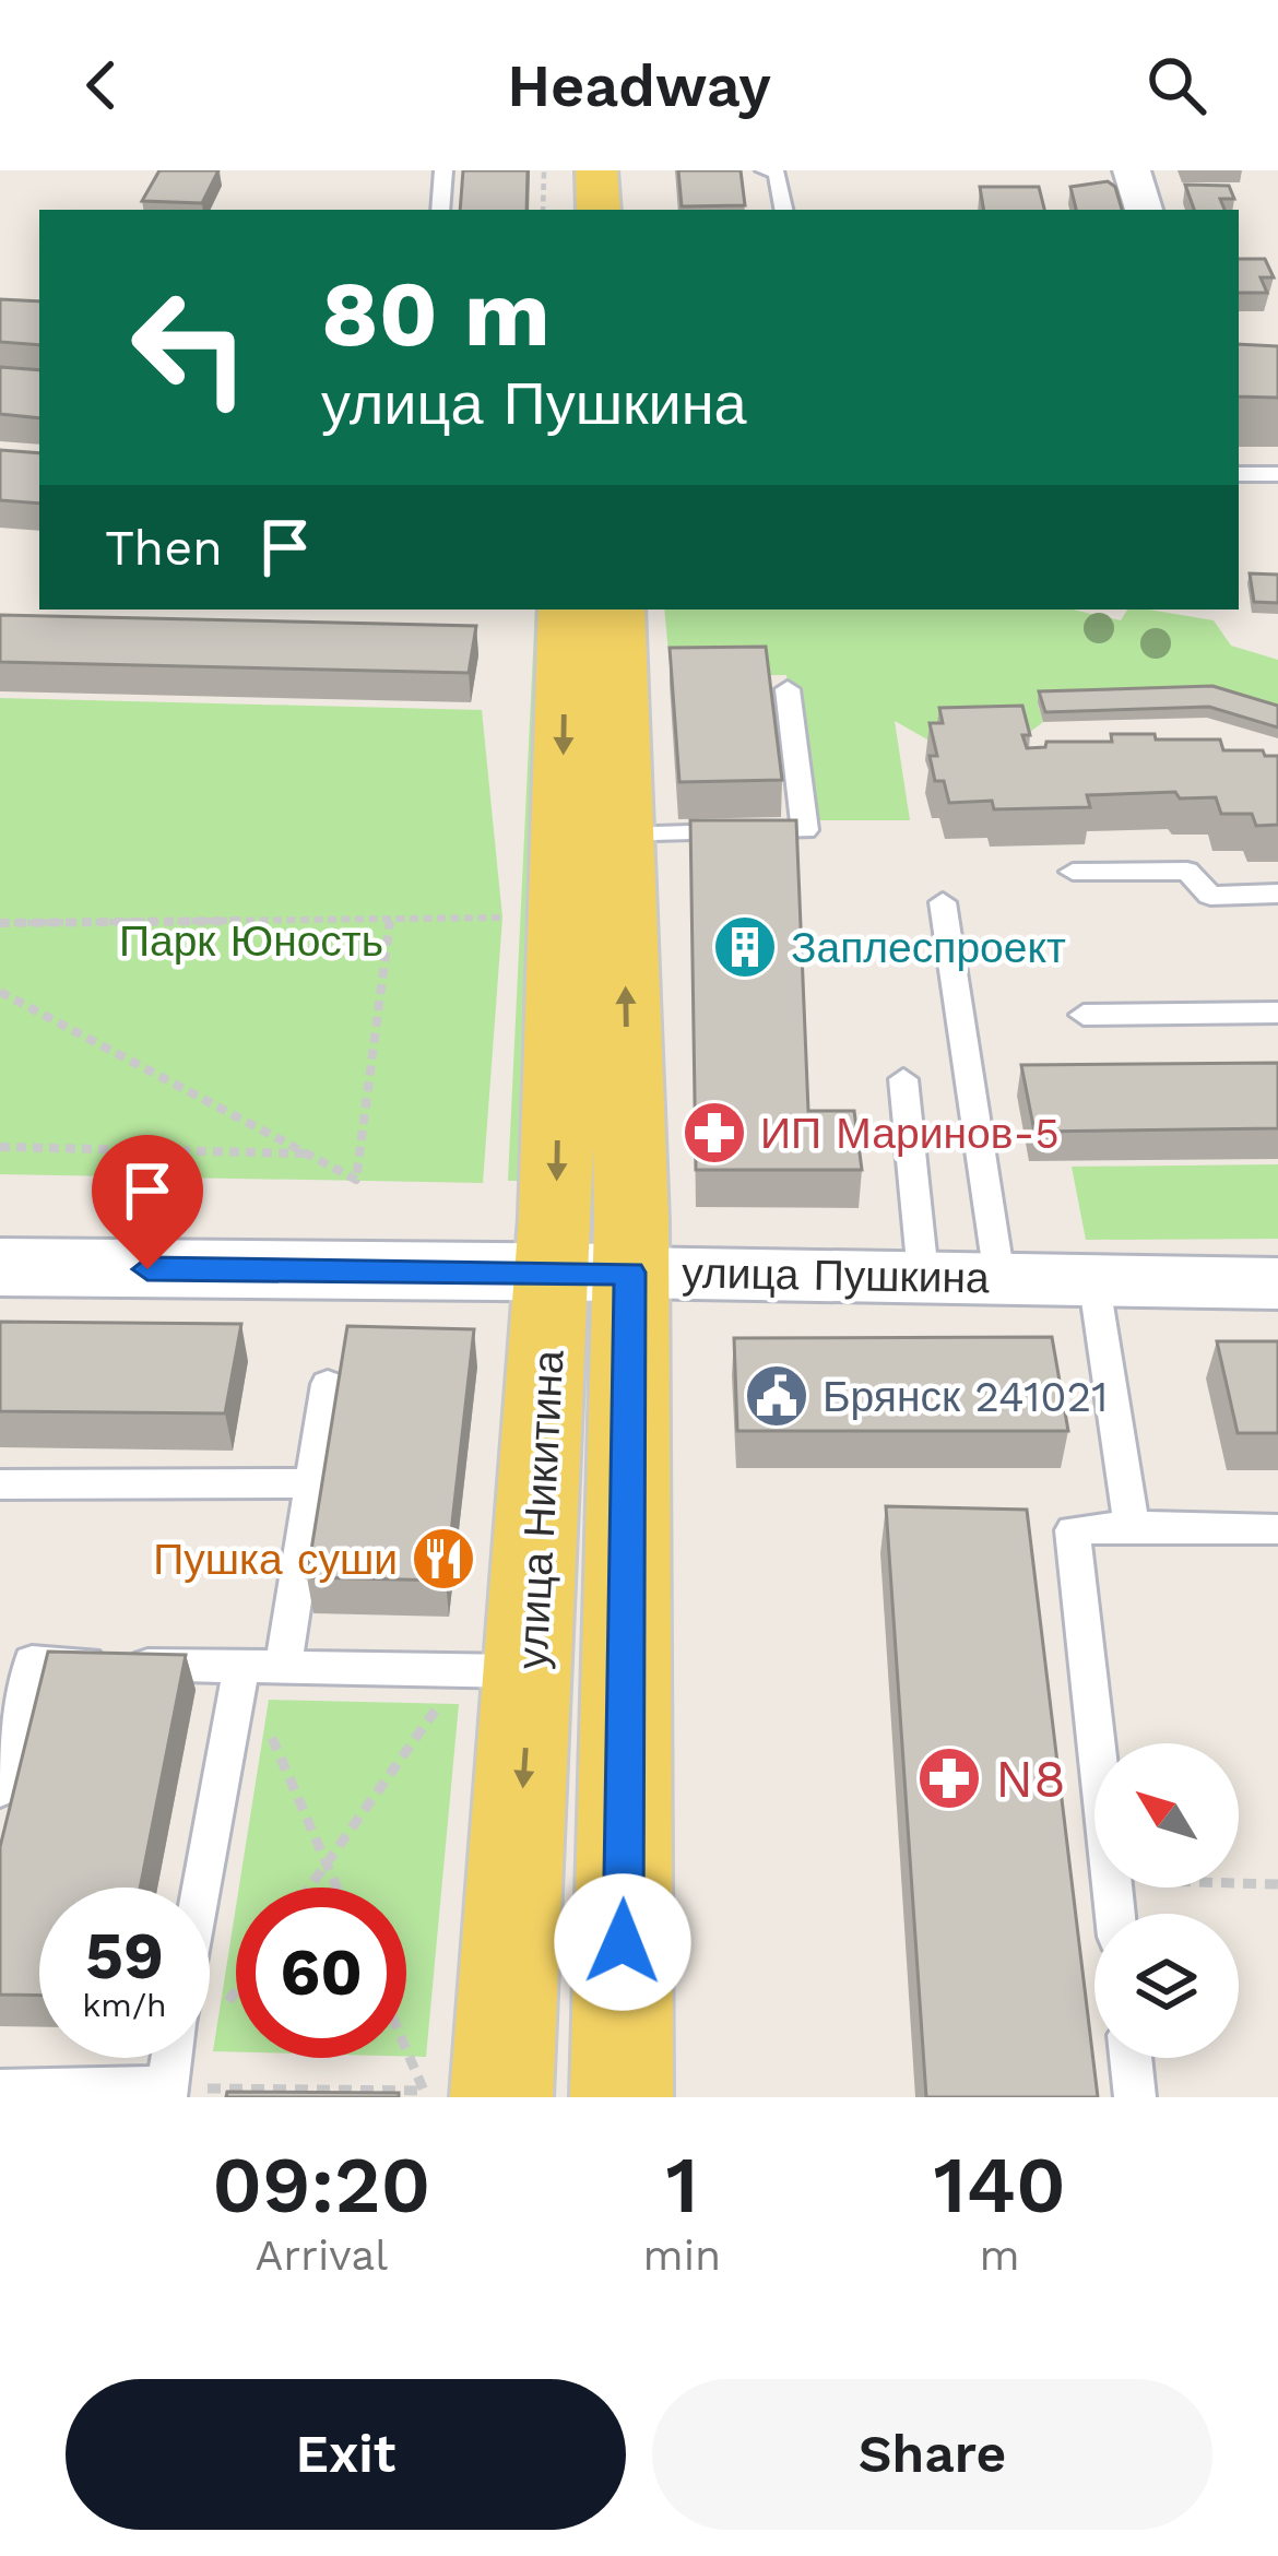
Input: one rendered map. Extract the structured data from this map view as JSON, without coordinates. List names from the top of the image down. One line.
{"streets":{"main road":["улица Пушкина","улица Никитина"]},"crossings":[["улица Пушкина","улица Никитина"]],"parks":["Парк Юность"],"places":{"building":["Заплеспроект"],"pharmacy":["ИП Маринов-5","N8"],"public building":["Брянск 241021"],"restaurant":["Пушка суши"]},"north":"top left","page":{"header":"Headway","turn":["80 m","улица Пушкина"],"then":"Then","speed":"59 km/h","limit":"60","eta":["09:20","Arrival","1","min","140","m"],"buttons":["Exit","Share"]}}
